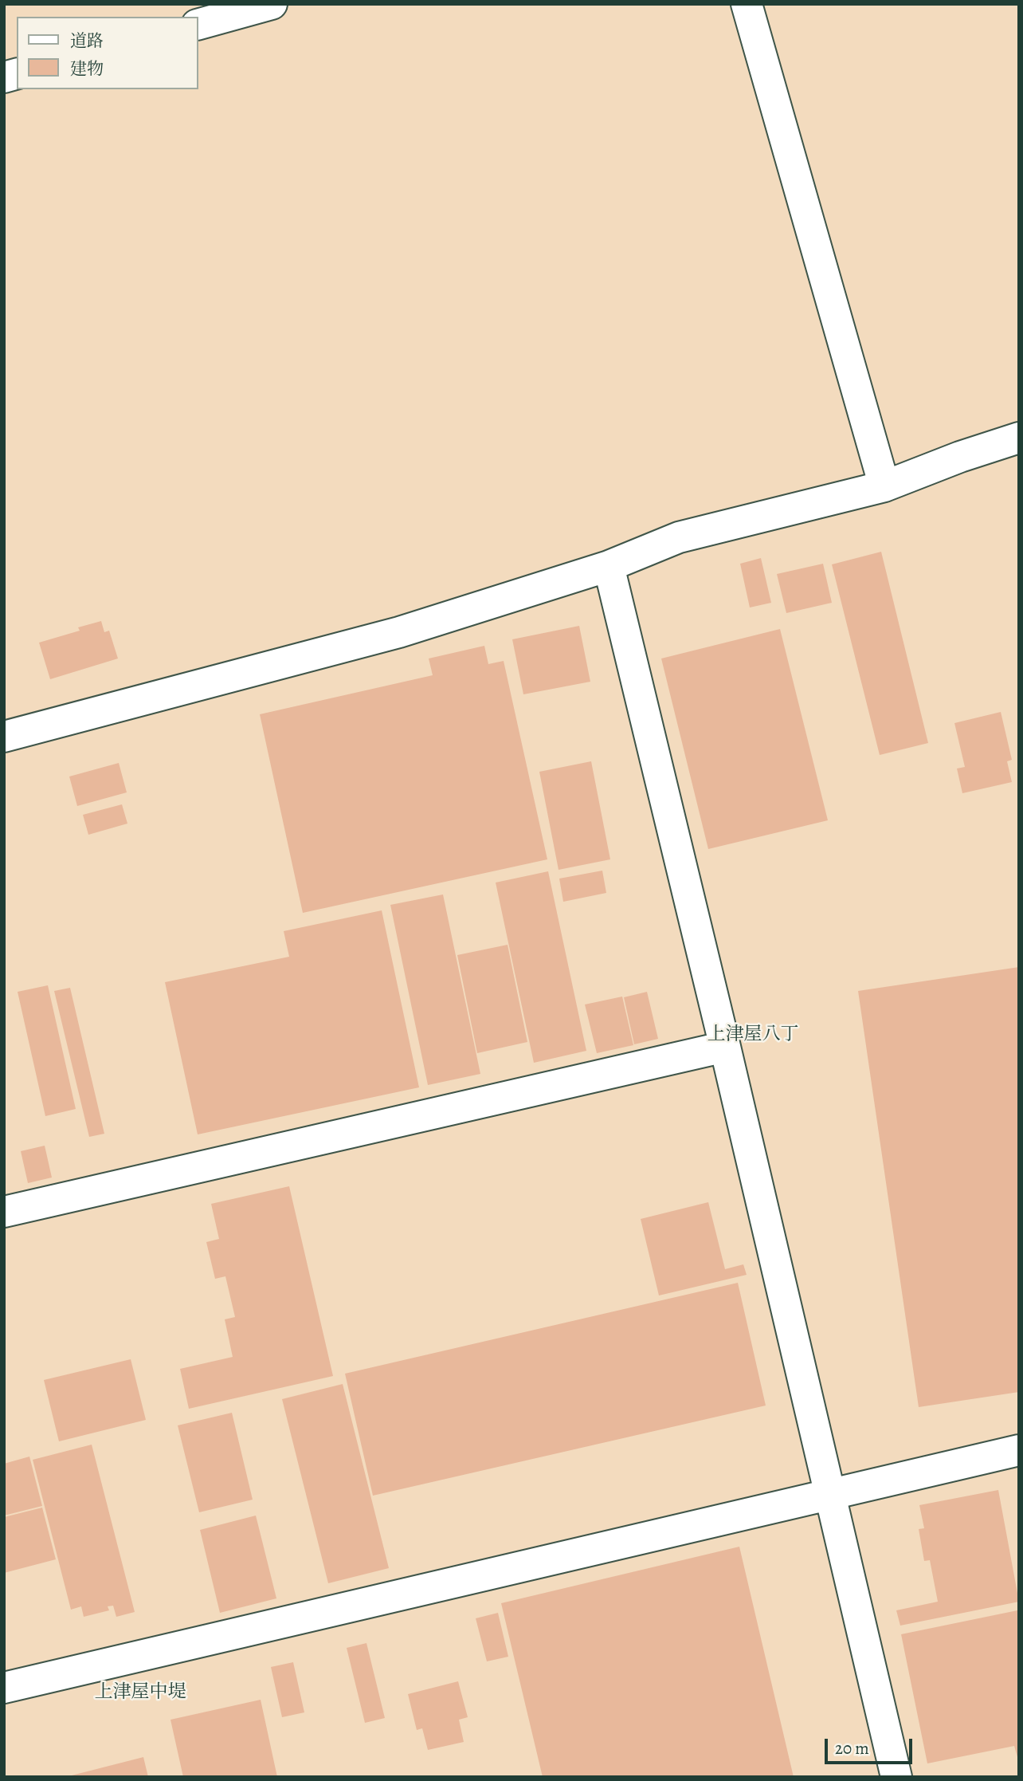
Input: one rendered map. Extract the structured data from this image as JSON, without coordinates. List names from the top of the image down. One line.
{"districts":["上津屋八丁","上津屋中堤"],"legend":["道路","建物"],"scale_bar":"20 m"}
